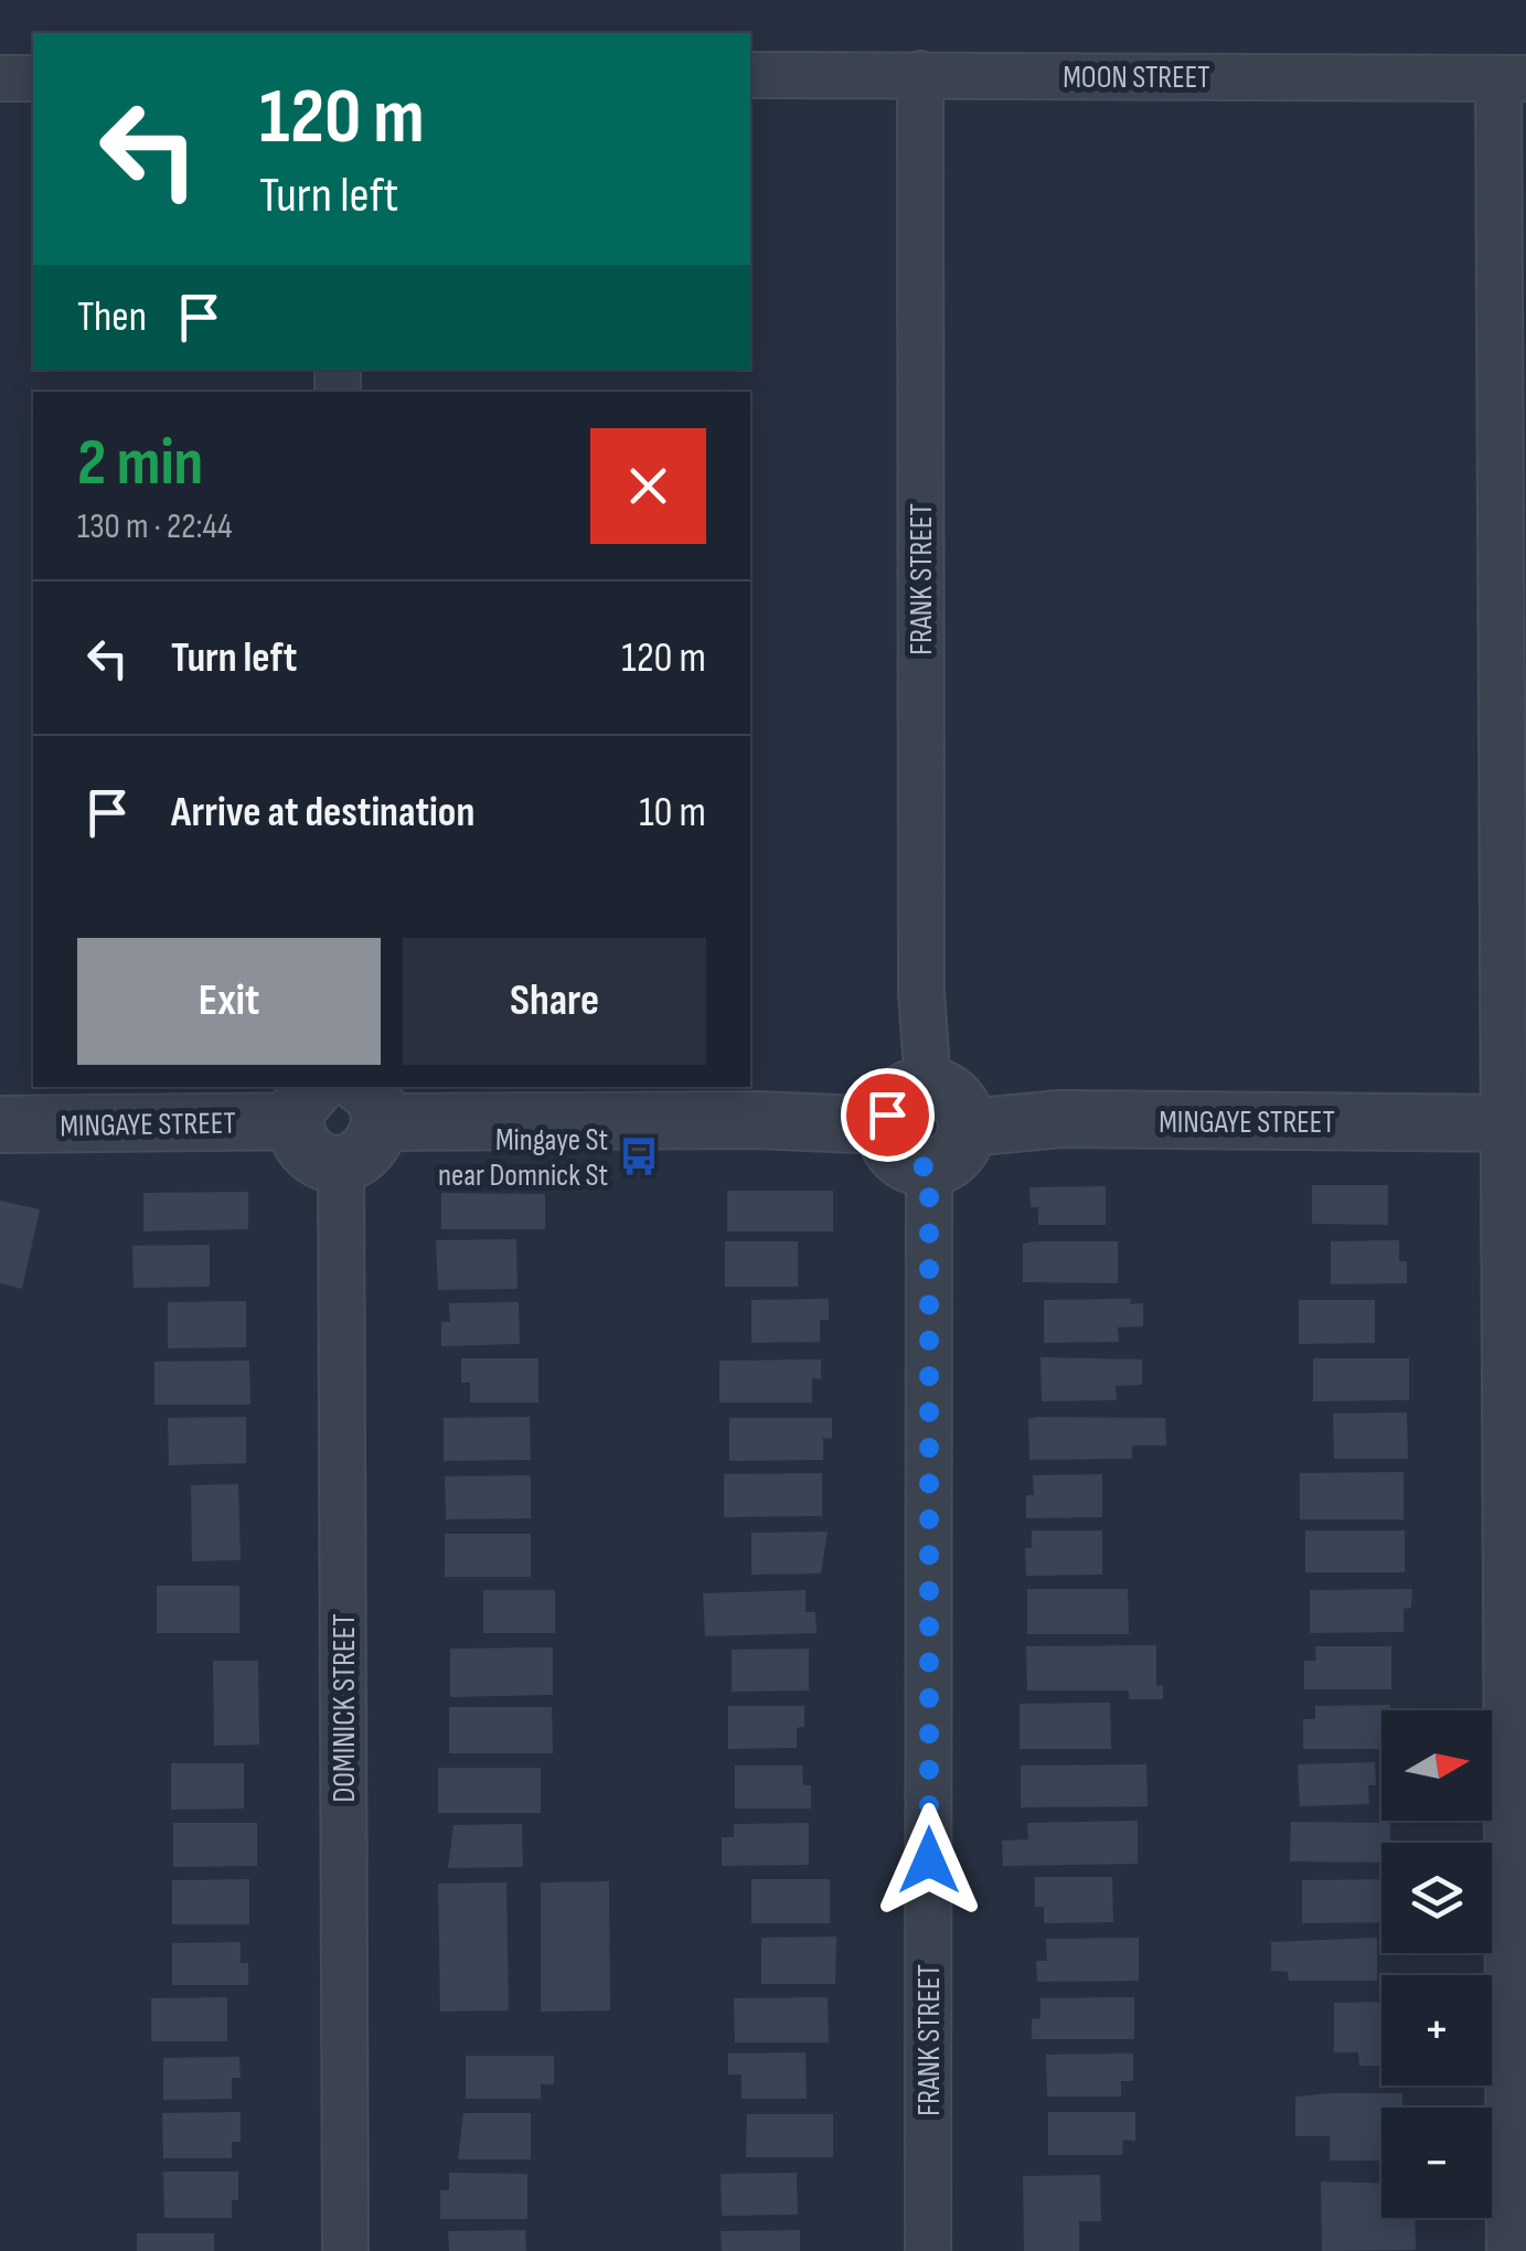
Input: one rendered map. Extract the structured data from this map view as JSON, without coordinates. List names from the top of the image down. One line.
{"streets":{"street":["MOON STREET","FRANK STREET","MINGAYE STREET","DOMINICK STREET"]},"crossings":[["MOON STREET","FRANK STREET"],["FRANK STREET","MINGAYE STREET"]],"places":{"bus stop":["Mingaye St near Domnick St"]},"north":"right","page":{"turn":["120 m","Turn left"],"then":"Then","heading":["2 min","130 m · 22:44"],"list":[{"name":"Turn left","value":"120 m"},{"name":"Arrive at destination","value":"10 m"}],"buttons":["Exit","Share"],"map_buttons":["+","−"]}}
